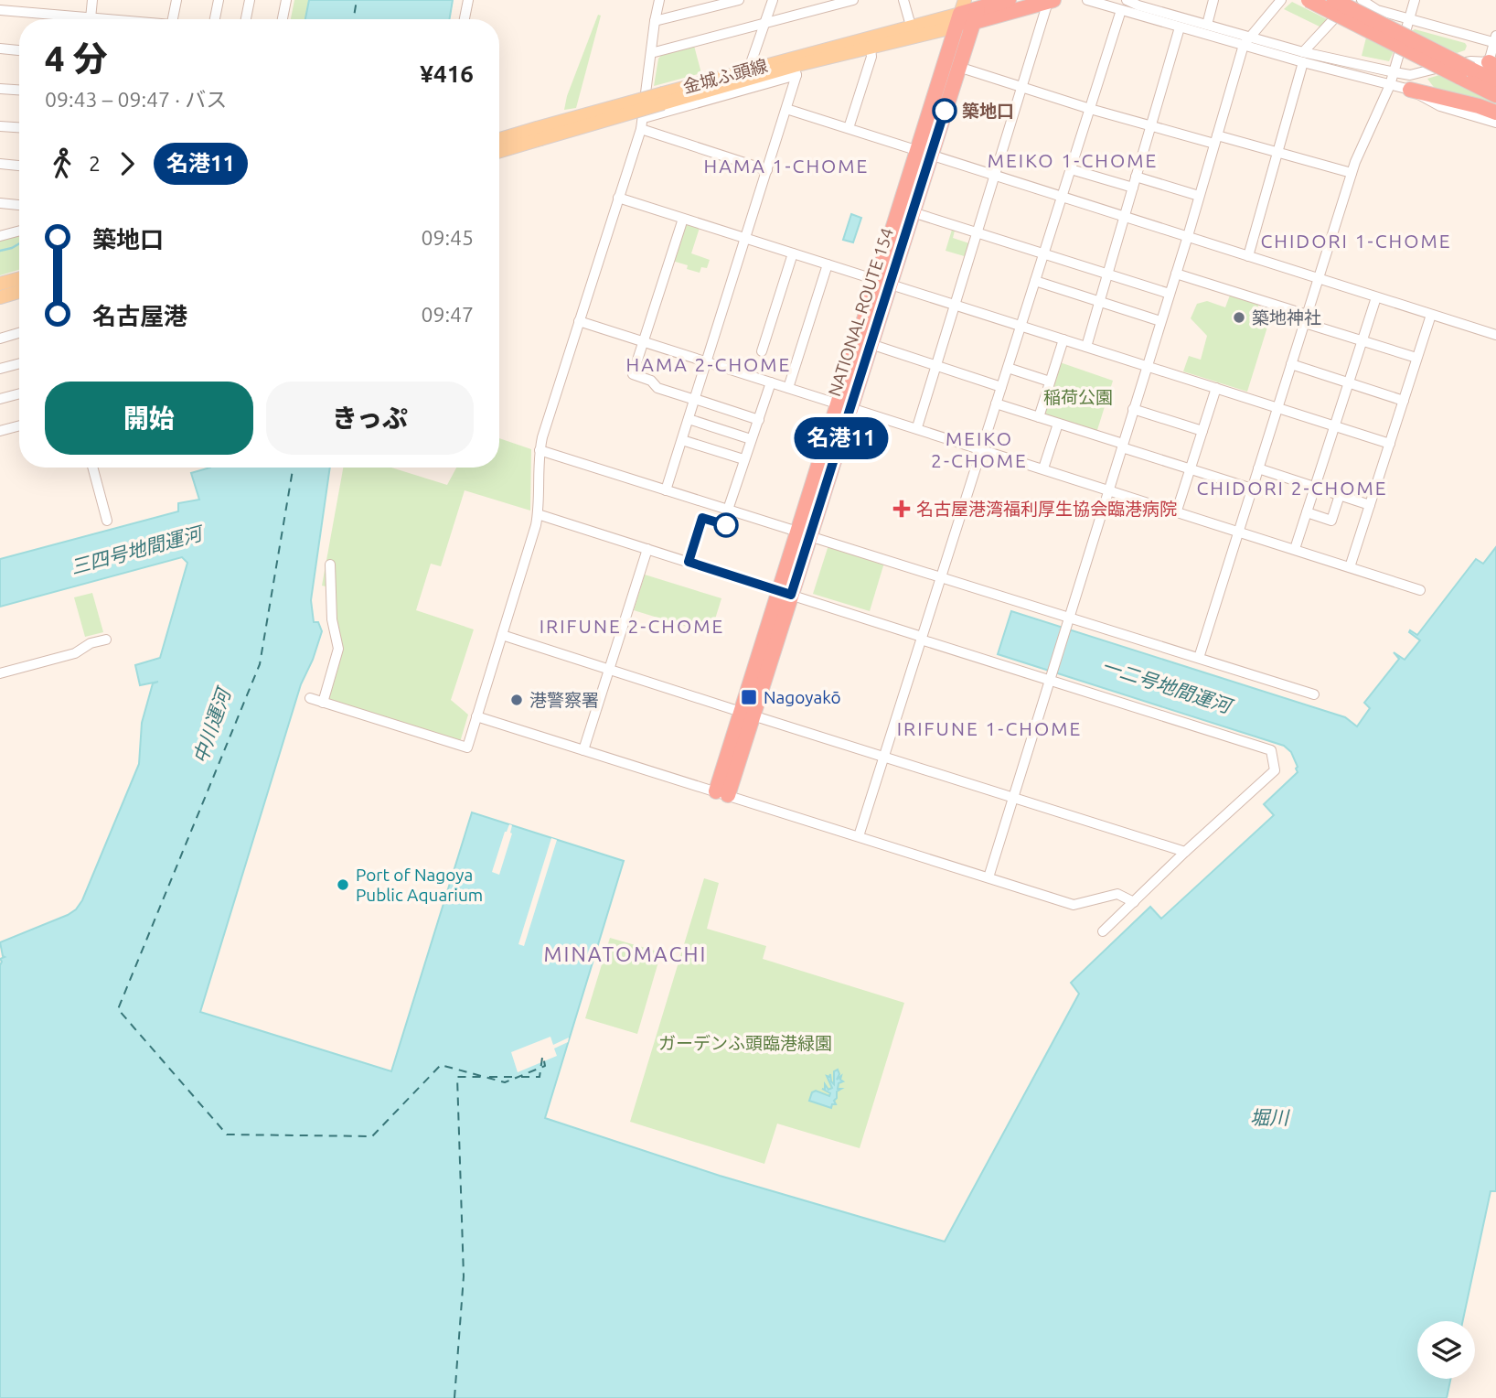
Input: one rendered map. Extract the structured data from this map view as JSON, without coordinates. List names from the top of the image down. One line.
{"streets":{"highway":["NATIONAL ROUTE 154"],"main road":["金城ふ頭線"]},"crossings":[["金城ふ頭線","NATIONAL ROUTE 154"]],"districts":["MEIKO 1-CHOME","HAMA 1-CHOME","CHIDORI 1-CHOME","HAMA 2-CHOME","MEIKO 2-CHOME","CHIDORI 2-CHOME","IRIFUNE 2-CHOME","IRIFUNE 1-CHOME","MINATOMACHI"],"water":["三四号地間運河","一二号地間運河","中川運河","堀川"],"parks":["稲荷公園","ガーデンふ頭臨港緑園"],"places":{"other":["築地口","築地神社","港警察署","Port of Nagoya Public Aquarium"],"health":["名古屋港湾福利厚生協会臨港病院"],"transit":["Nagoyakō"]},"lines":["bus line 名港11"],"page":{"on_map":"名港11","heading":["4 分","09:43 – 09:47 · バス","¥416"],"legs":["2","名港11"],"list":[{"name":"築地口","value":"09:45"},{"name":"名古屋港","value":"09:47"}],"buttons":["開始","きっぷ"]}}
